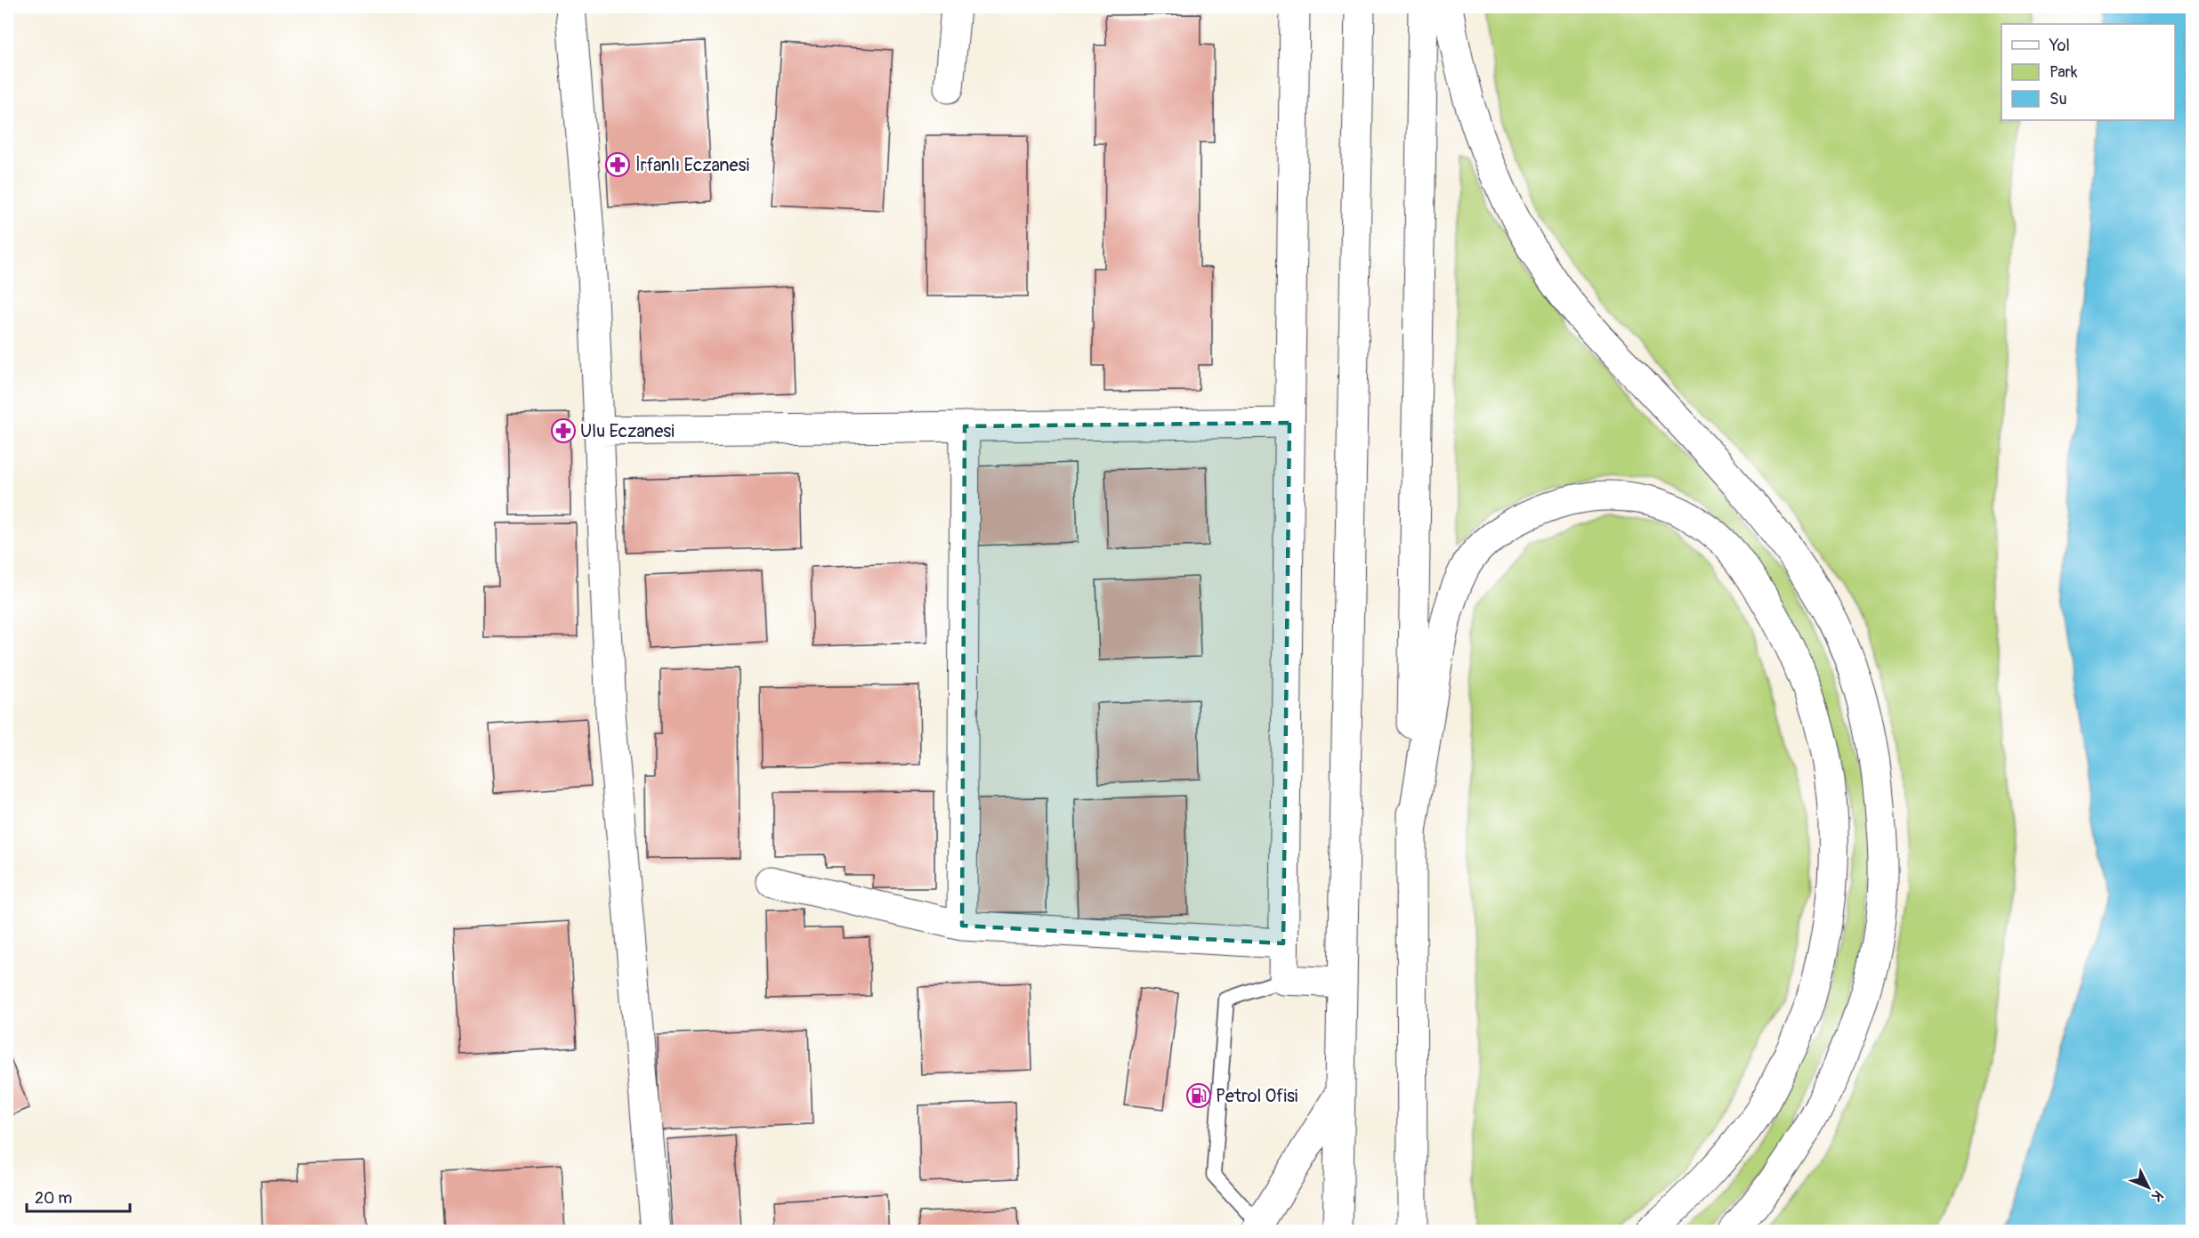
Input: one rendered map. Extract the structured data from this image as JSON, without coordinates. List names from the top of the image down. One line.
{"places":{"pharmacy":["İrfanlı Eczanesi","Ulu Eczanesi"],"fuel station":["Petrol Ofisi"]},"legend":["Yol","Park","Su"],"scale_bar":"20 m","north":"bottom right"}
